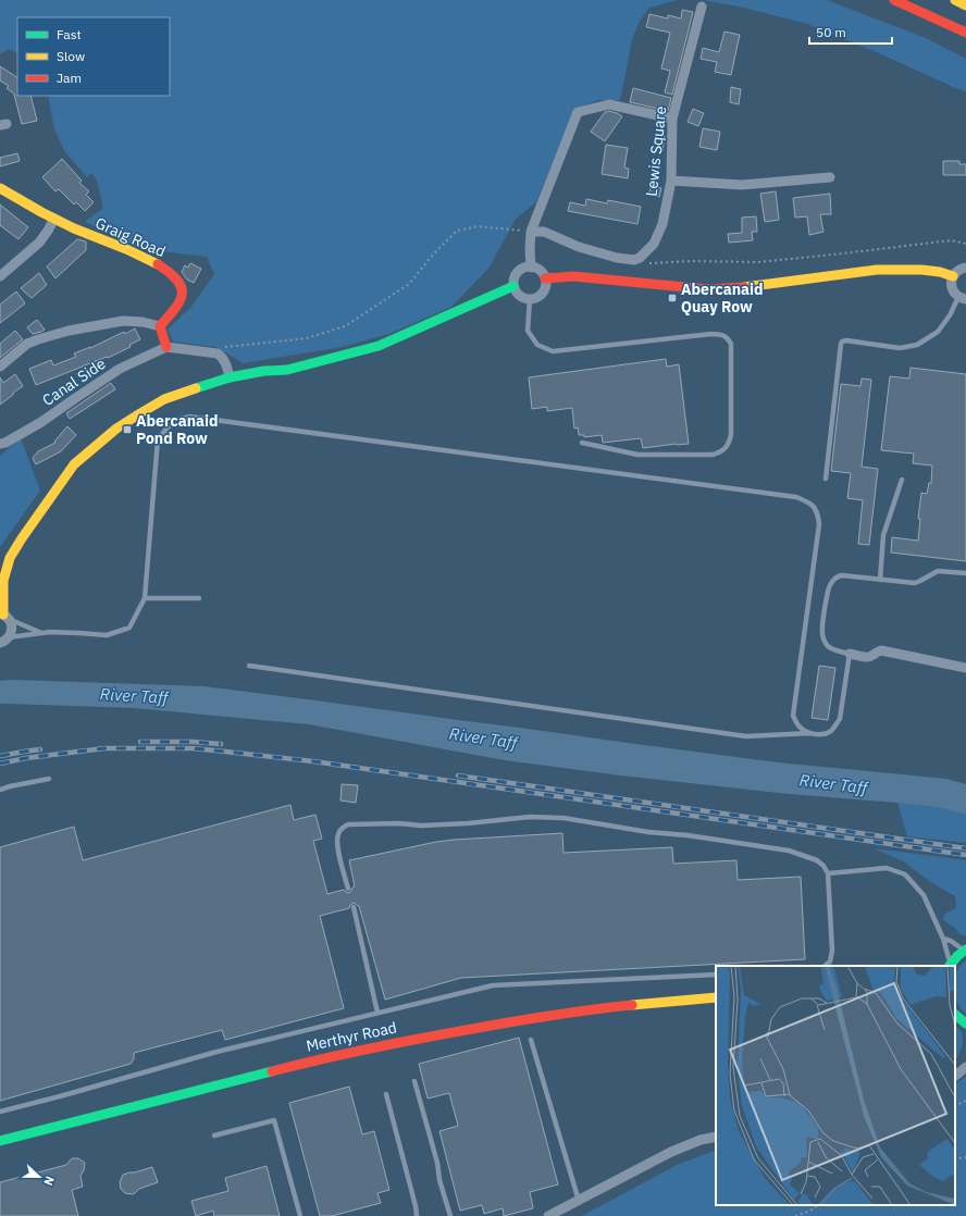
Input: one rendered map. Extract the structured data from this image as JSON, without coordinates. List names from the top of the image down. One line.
{"streets":{"main road":["Graig Road","Merthyr Road"],"street":["Lewis Square","Canal Side"]},"water":["River Taff"],"places":{"transit":["Abercanaid Quay Row","Abercanaid Pond Row"]},"legend":["Fast","Slow","Jam"],"scale_bar":"50 m","north":"right"}
